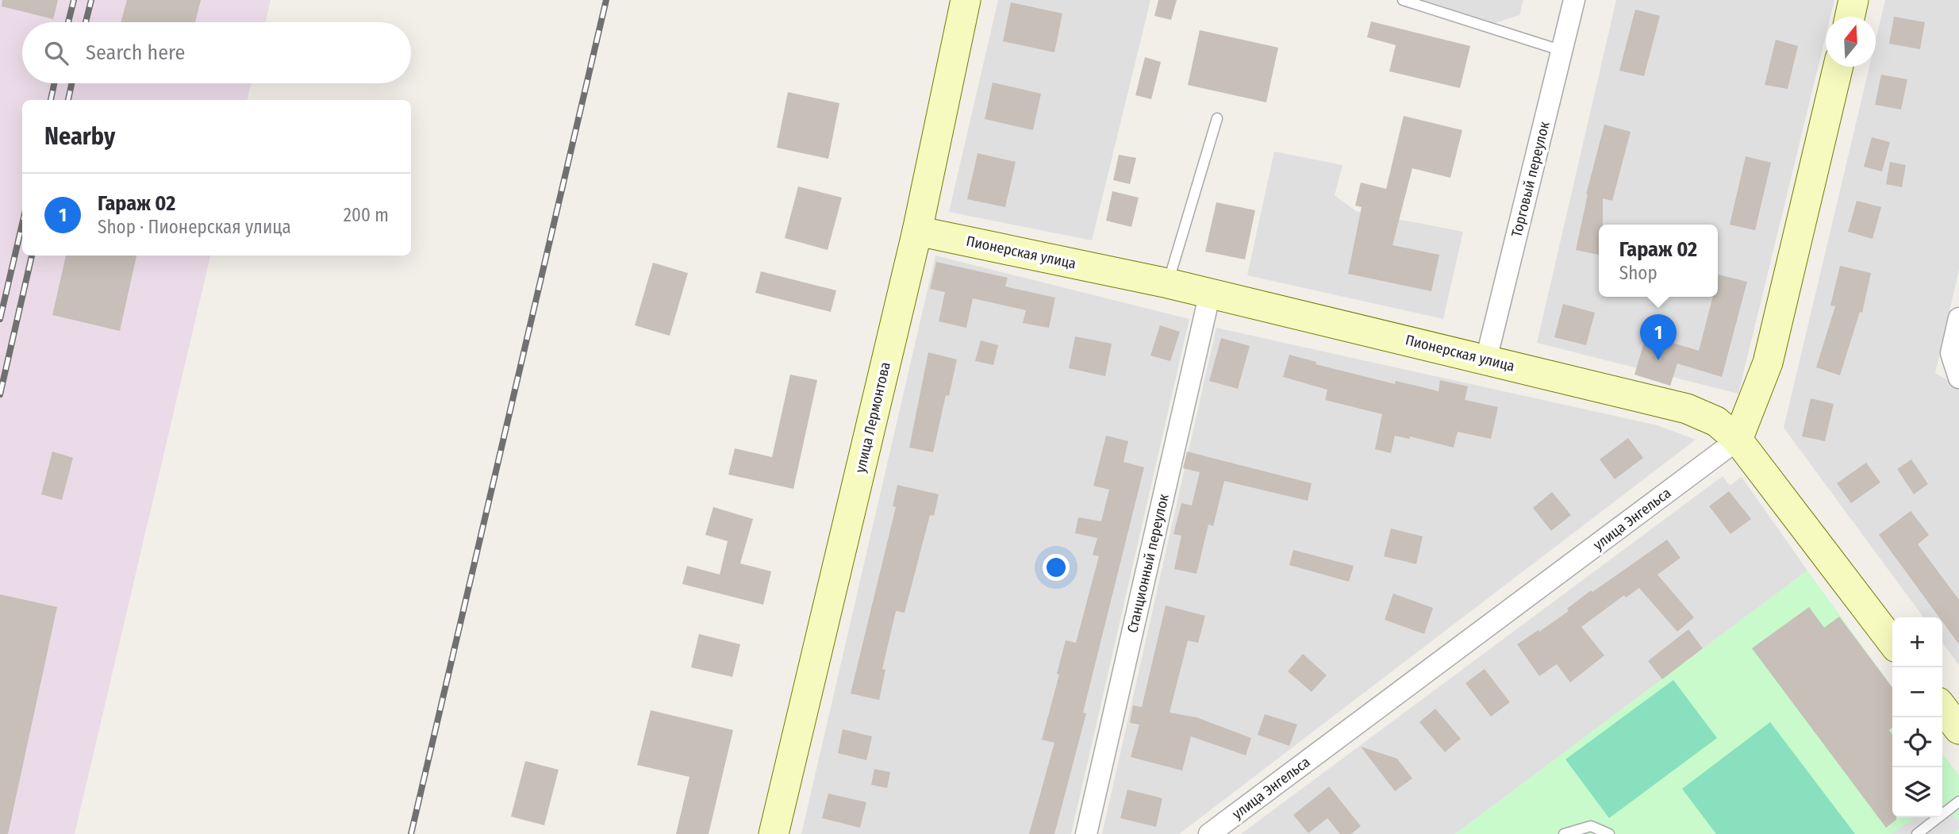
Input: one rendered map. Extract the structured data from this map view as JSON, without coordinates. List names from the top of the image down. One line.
{"streets":{"street":["Торговый переулок","Пионерская улица","улица Лермонтова","улица Энгельса","Станционный переулок"]},"crossings":[["Торговый переулок","Пионерская улица"],["Пионерская улица","улица Лермонтова"],["Пионерская улица","улица Энгельса"],["Пионерская улица","Станционный переулок"]],"north":"top","page":{"search":"Search here","heading":"Nearby","list":[{"mark":"1","name":"Гараж 02","note":"Shop · Пионерская улица","value":"200 m"}],"popup":["Гараж 02","Shop"],"pins":"1","map_buttons":["+","−"]}}
